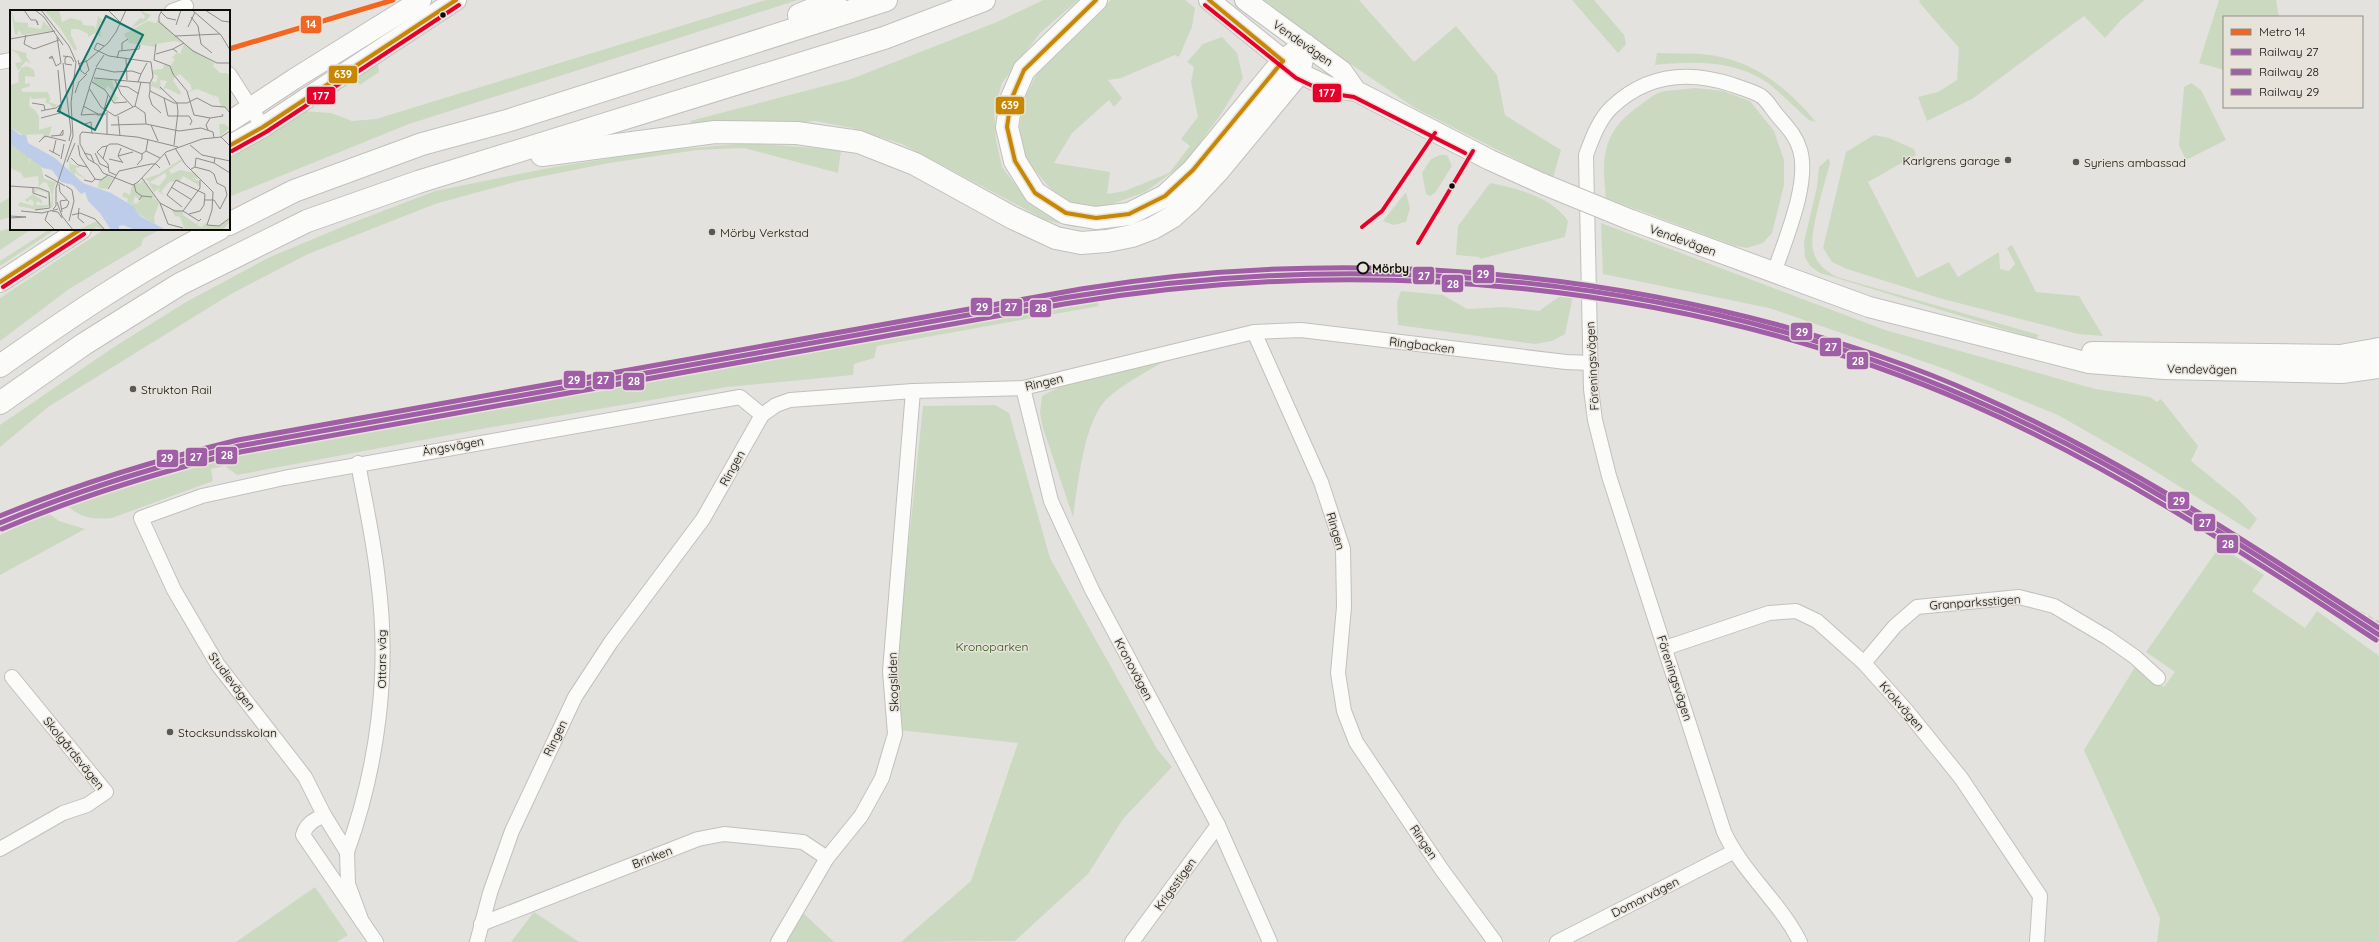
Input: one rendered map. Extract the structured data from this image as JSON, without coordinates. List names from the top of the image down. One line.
{"streets":{"street":["Vendevägen","Ringbacken","Föreningsvägen","Ringen","Ängsvägen","Granparksstigen","Ottars väg","Kronovägen","Studievägen","Skogsliden","Krokvägen","Skolgårdsvägen","Brinken","Krigsstigen","Domarvägen"]},"crossings":[["Vendevägen","Föreningsvägen"],["Ringbacken","Föreningsvägen"],["Ringbacken","Ringen"],["Föreningsvägen","Krokvägen"],["Föreningsvägen","Domarvägen"],["Ringen","Ängsvägen"],["Ringen","Kronovägen"],["Ringen","Skogsliden"],["Ringen","Brinken"],["Ängsvägen","Ottars väg"],["Ängsvägen","Studievägen"],["Granparksstigen","Krokvägen"],["Ottars väg","Studievägen"],["Kronovägen","Krigsstigen"],["Skogsliden","Brinken"]],"parks":["Kronoparken"],"places":["Karlgrens garage","Syriens ambassad","Mörby Verkstad","Mörby","Strukton Rail","Stocksundsskolan"],"lines":["metro line 14","transit line 639","transit line 177","rail line 29","rail line 27","rail line 28"],"legend":["Metro 14","Railway 27","Railway 28","Railway 29"]}
